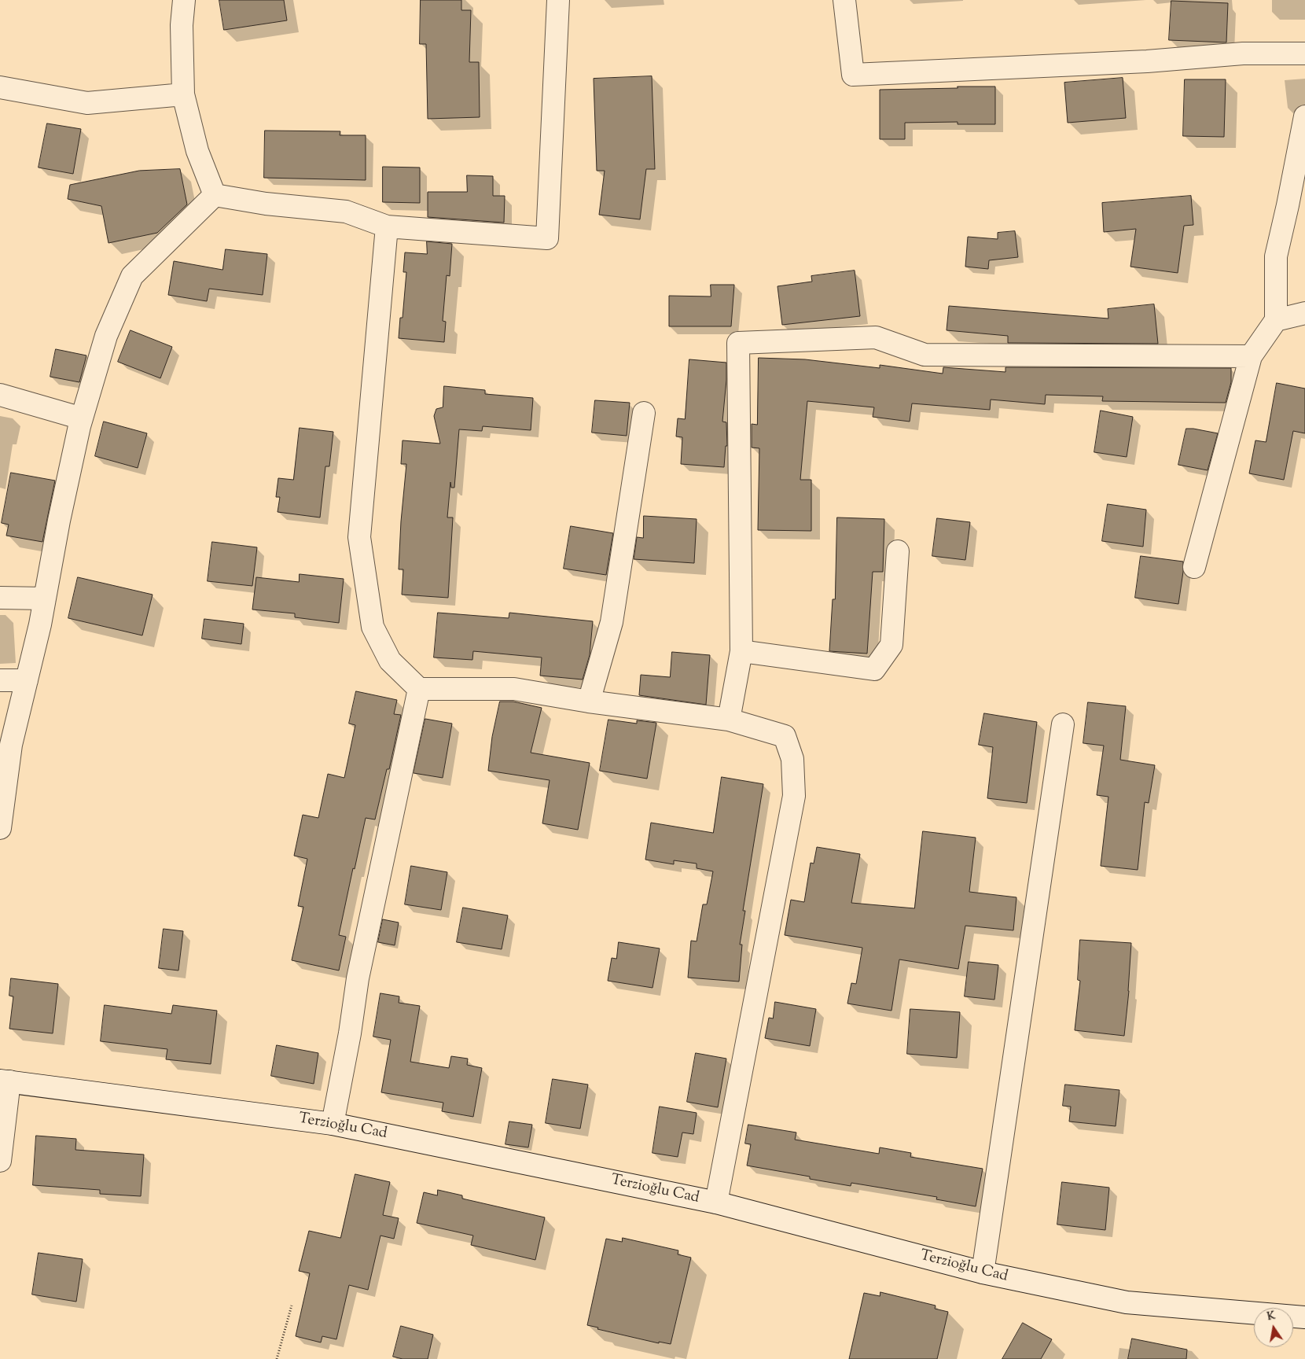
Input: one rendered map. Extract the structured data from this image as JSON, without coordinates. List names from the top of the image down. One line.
{"streets":{"street":["Terzioğlu Cad"]},"north":"top"}
